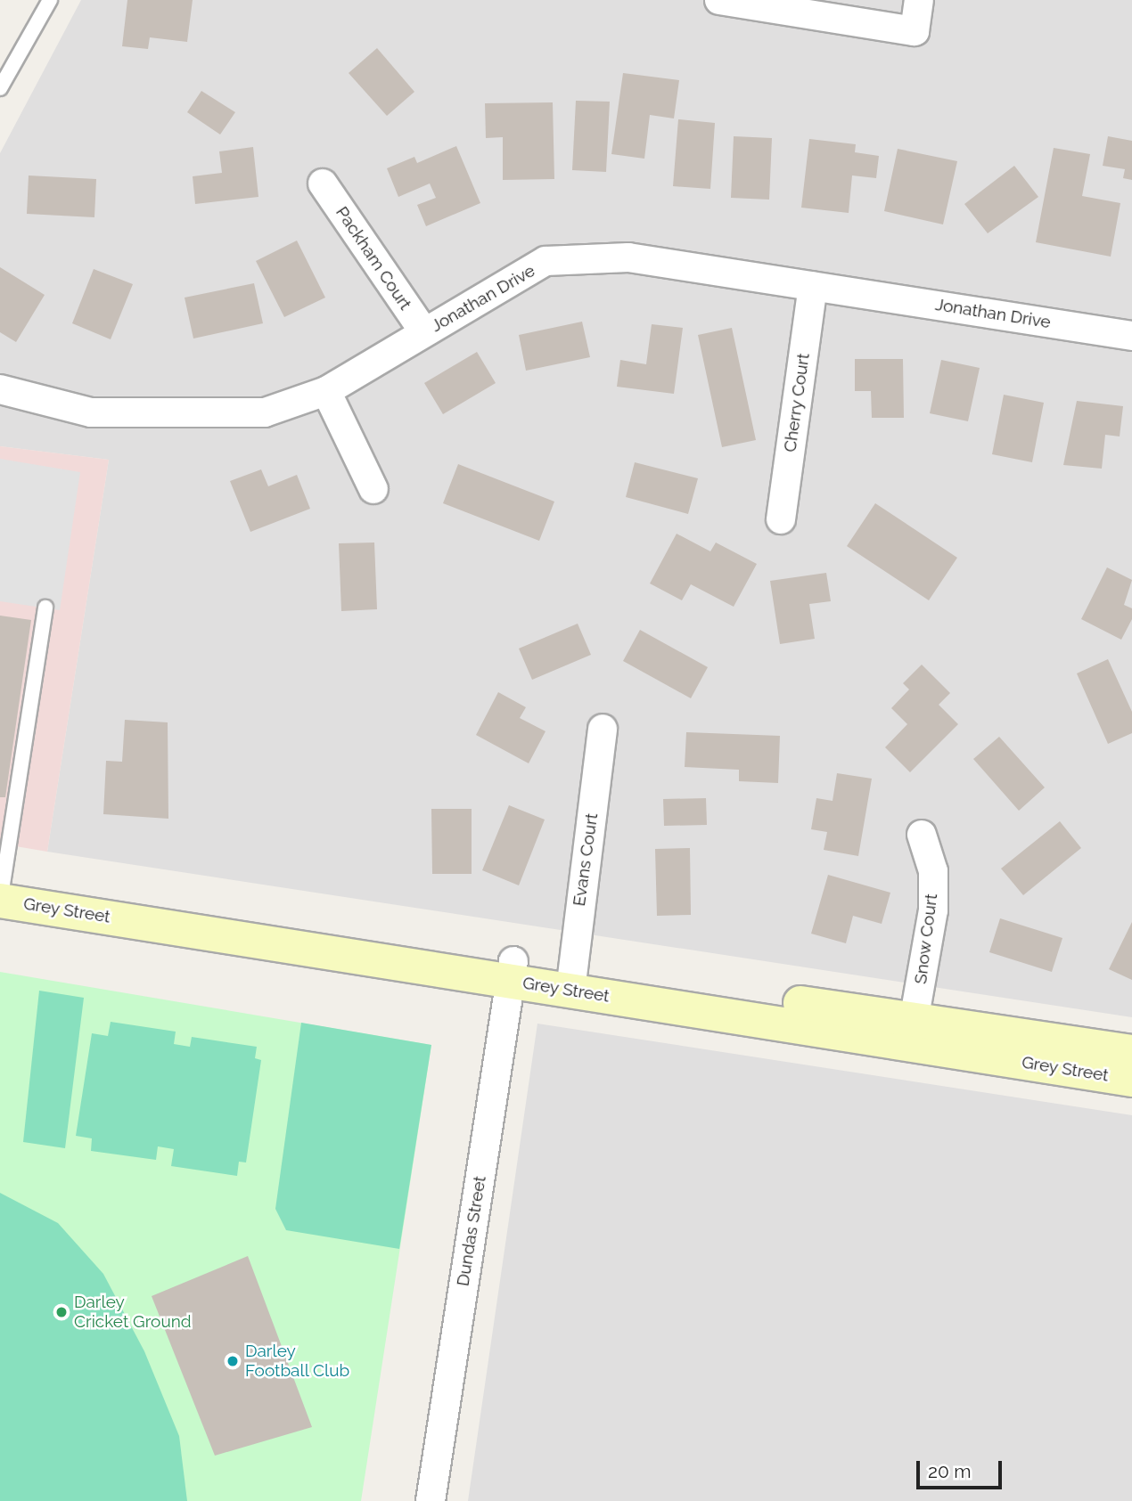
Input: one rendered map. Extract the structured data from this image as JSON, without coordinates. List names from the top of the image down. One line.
{"streets":{"street":["Packham Court","Jonathan Drive","Cherry Court","Evans Court","Grey Street","Snow Court","Dundas Street"]},"crossings":[["Packham Court","Jonathan Drive"],["Jonathan Drive","Cherry Court"],["Evans Court","Grey Street"],["Grey Street","Snow Court"],["Grey Street","Dundas Street"]],"places":["Darley Cricket Ground","Darley Football Club"],"scale_bar":"20 m"}
